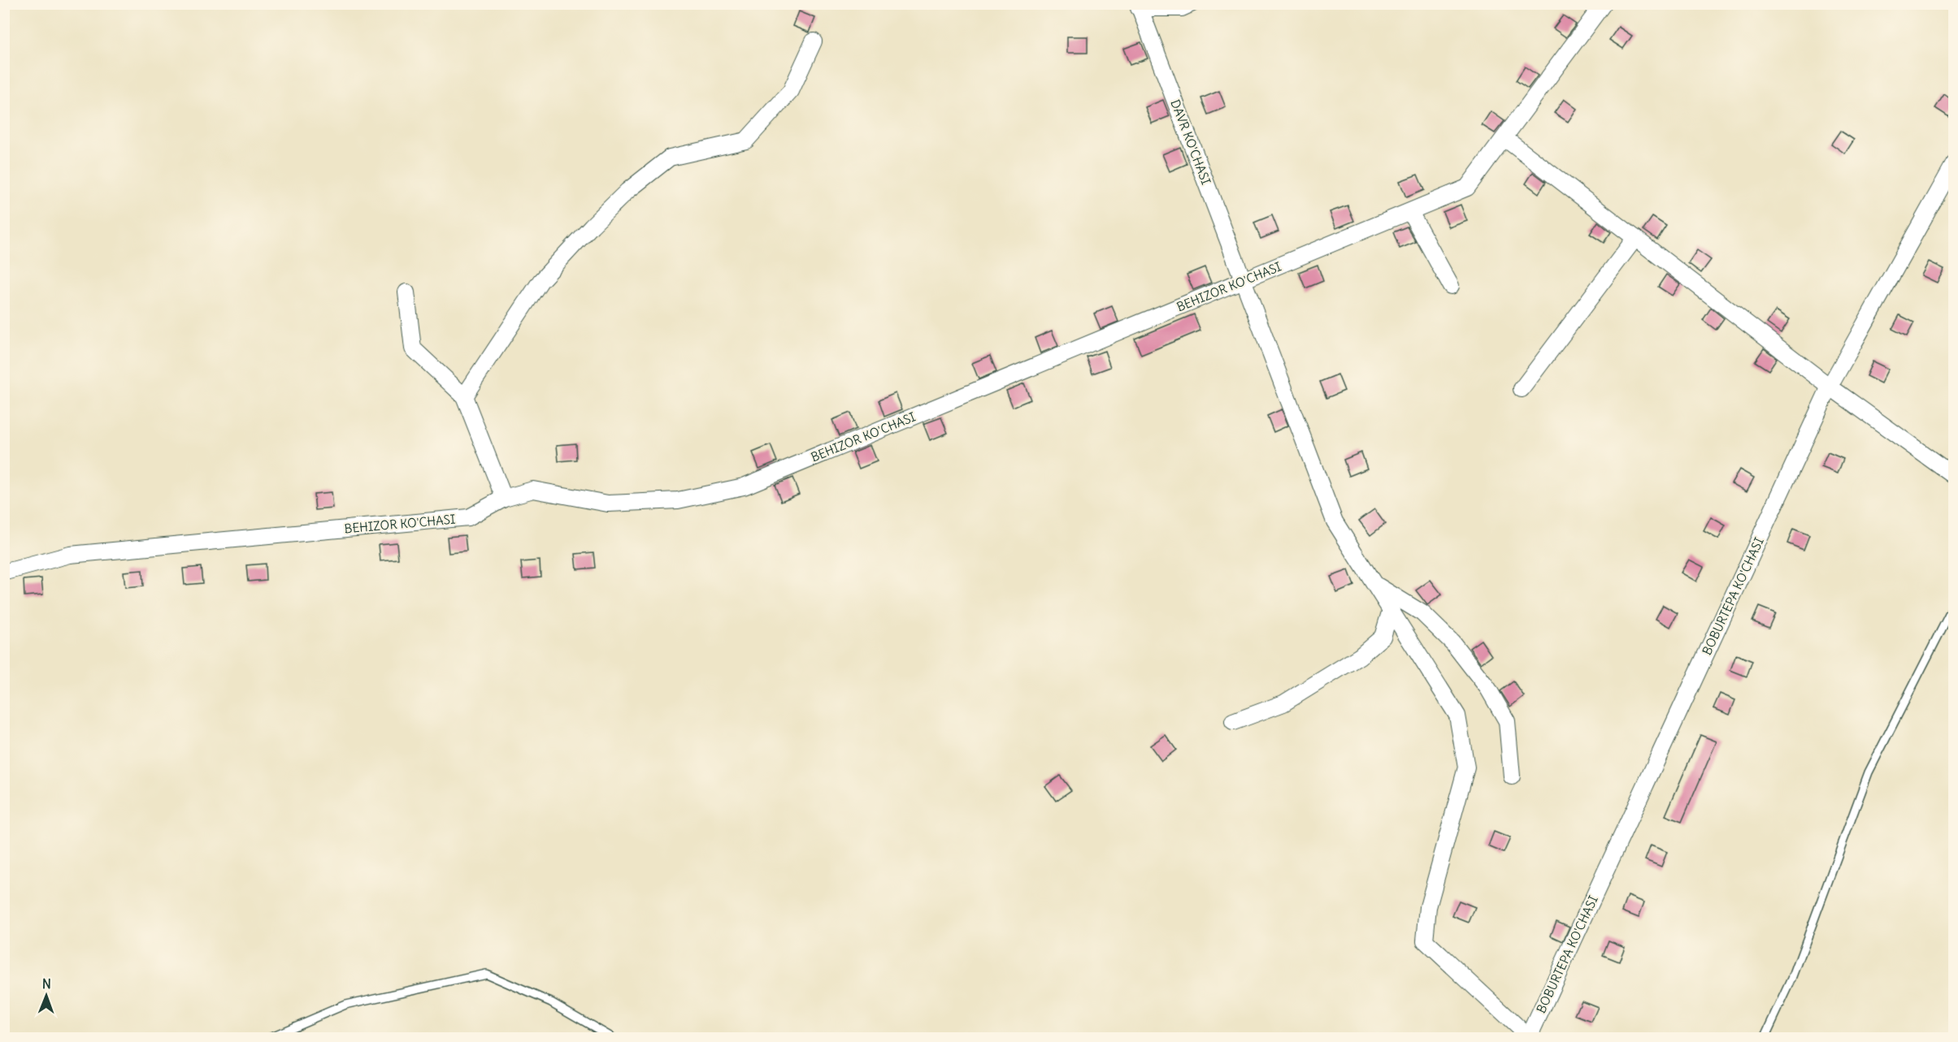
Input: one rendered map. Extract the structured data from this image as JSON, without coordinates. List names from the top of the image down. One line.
{"streets":{"street":["DAVR KO'CHASI","BEHIZOR KO'CHASI","BOBURTEPA KO'CHASI"]},"crossings":[["DAVR KO'CHASI","BEHIZOR KO'CHASI"],["DAVR KO'CHASI","BOBURTEPA KO'CHASI"]],"north":"top"}
